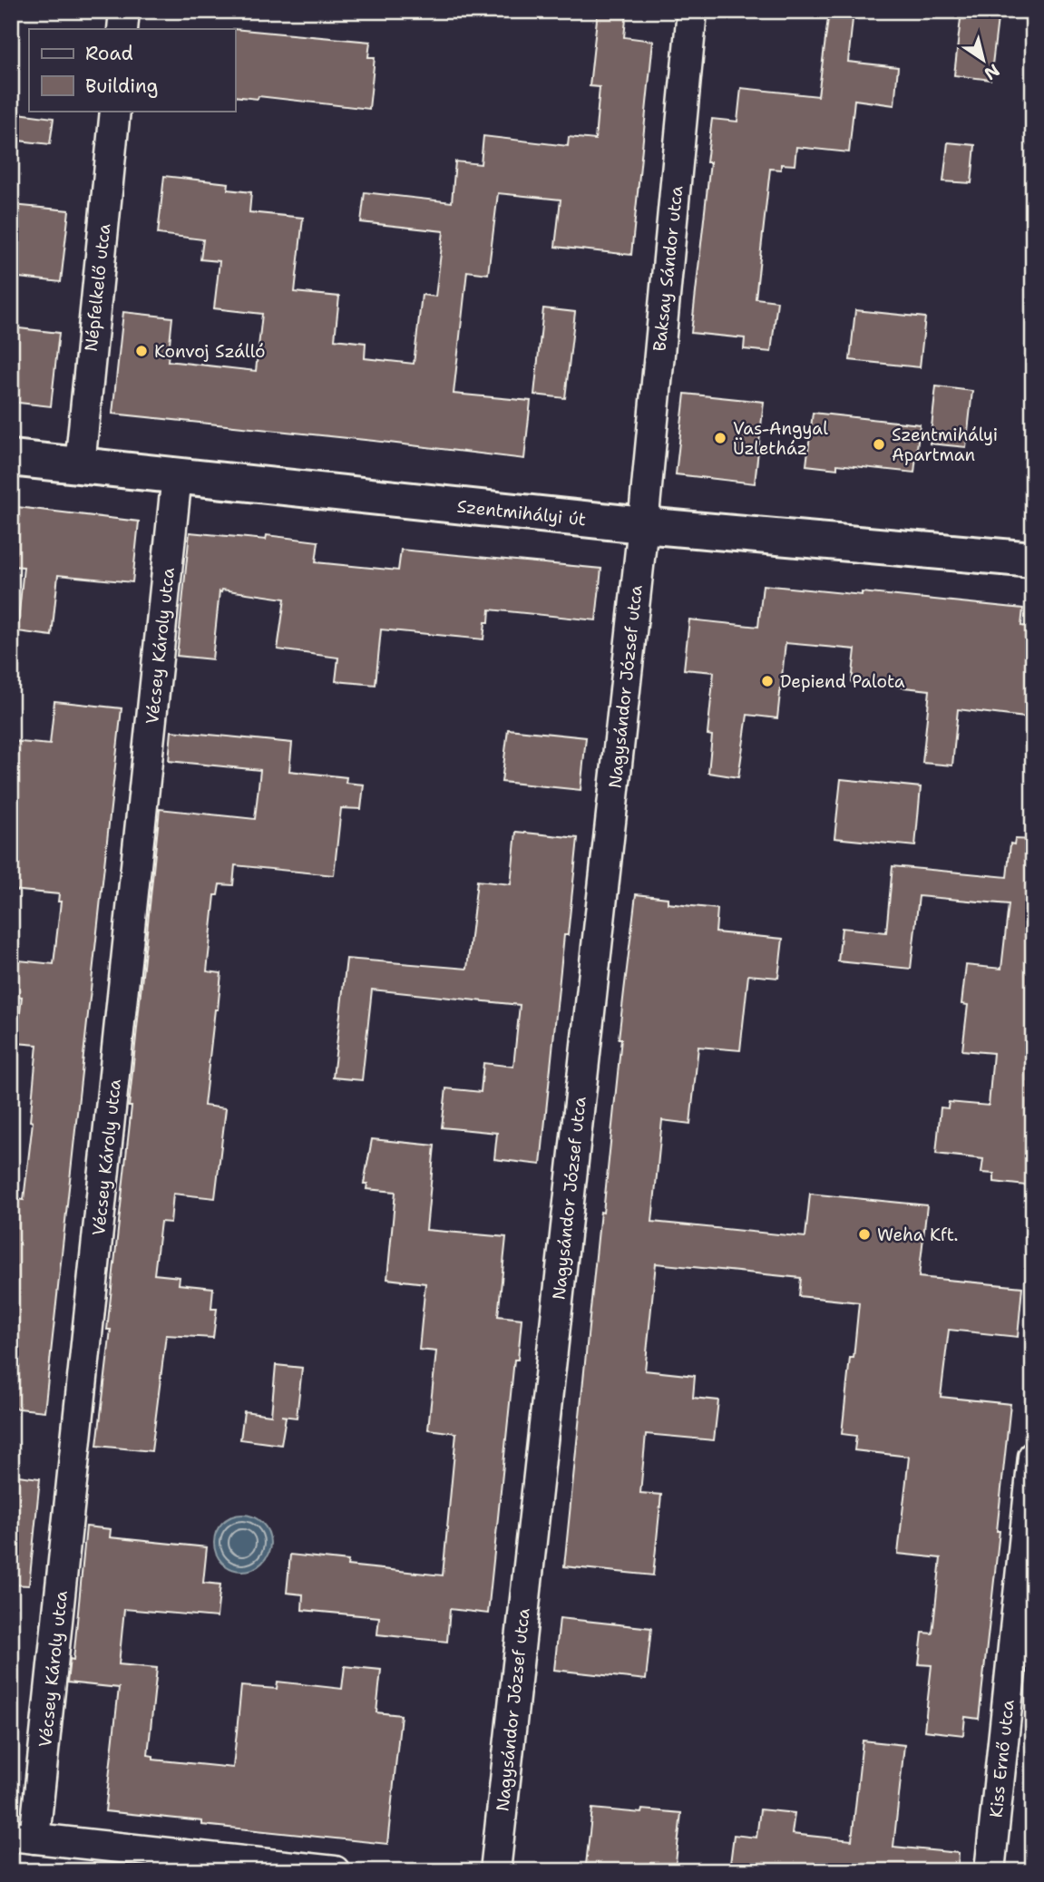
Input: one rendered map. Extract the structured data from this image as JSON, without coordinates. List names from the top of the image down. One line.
{"streets":{"main road":["Szentmihályi út"],"street":["Baksay Sándor utca","Népfelkelő utca","Vécsey Károly utca","Nagysándor József utca","Kiss Ernő utca"]},"crossings":[["Baksay Sándor utca","Szentmihályi út"],["Baksay Sándor utca","Nagysándor József utca"],["Népfelkelő utca","Szentmihályi út"],["Szentmihályi út","Vécsey Károly utca"],["Szentmihályi út","Nagysándor József utca"]],"places":["Konvoj Szálló","Vas-Angyal Üzletház","Szentmihályi Apartman","Depiend Palota","Weha Kft."],"legend":["Road","Building"],"north":"bottom right"}
